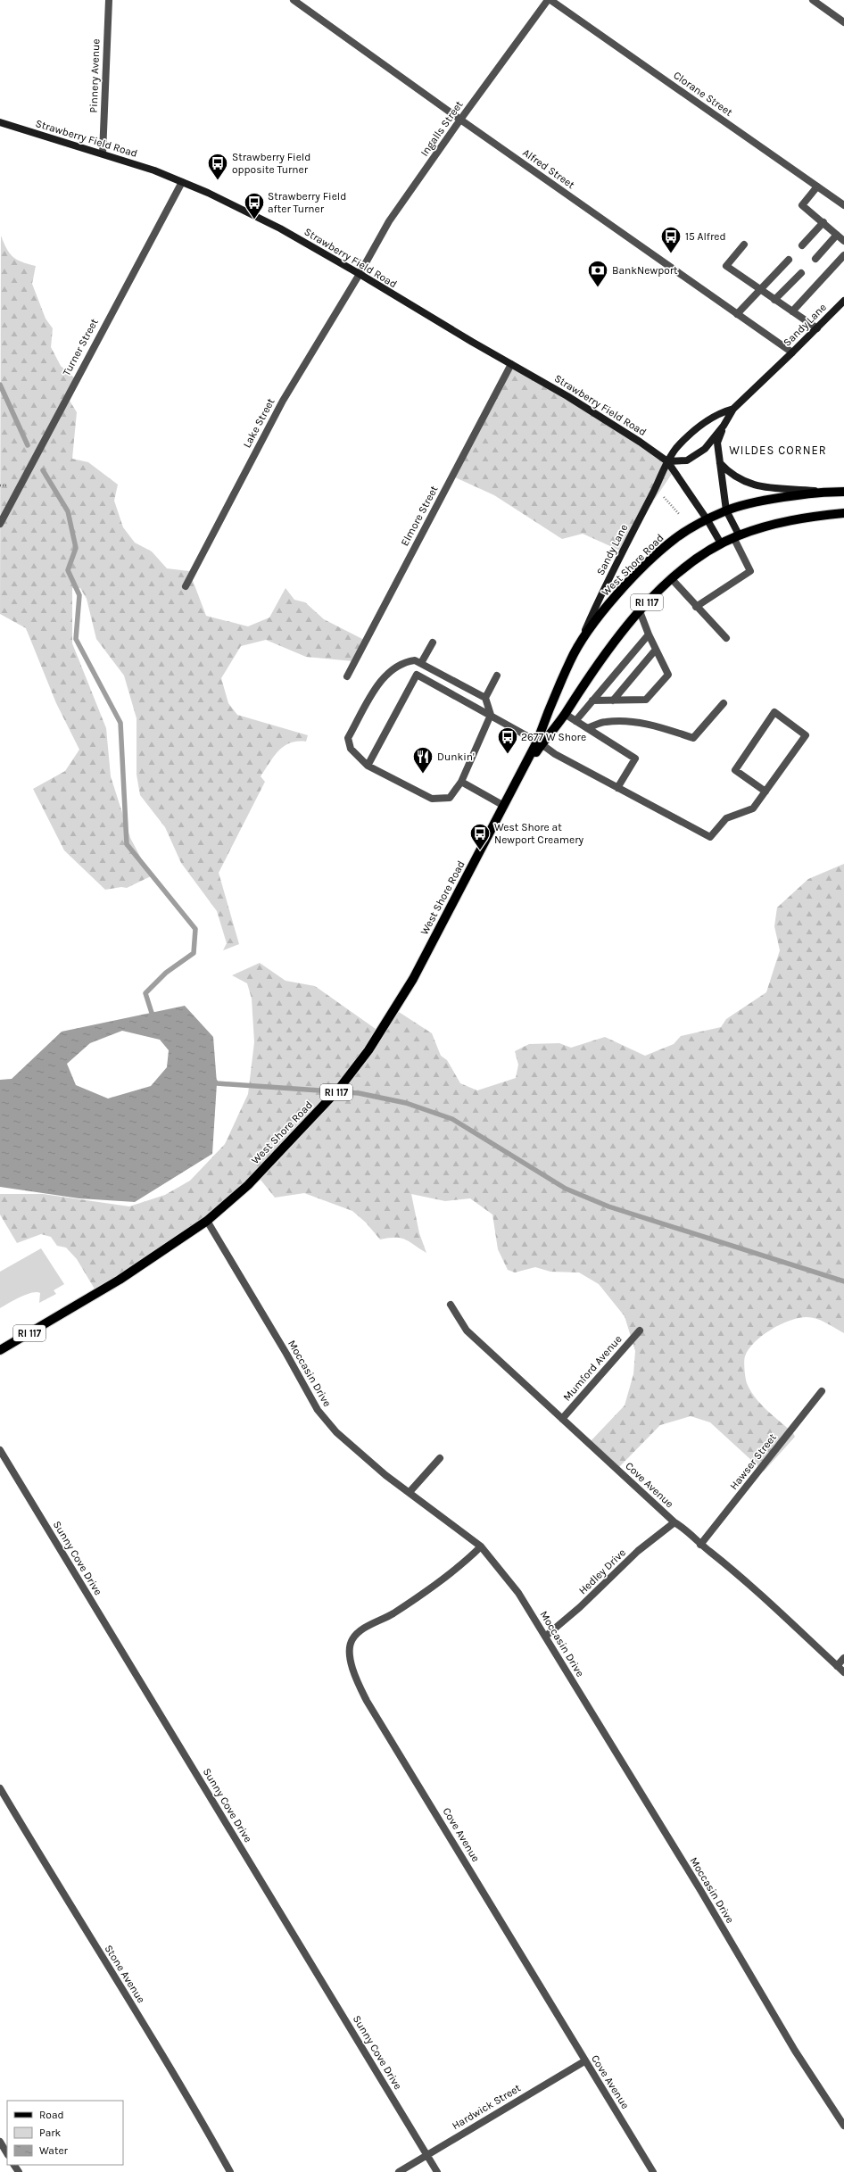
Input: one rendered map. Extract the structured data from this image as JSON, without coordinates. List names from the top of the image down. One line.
{"streets":{"main road":["Strawberry Field Road","Sandy Lane","West Shore Road","RI 117"],"street":["Pinnery Avenue","Clorane Street","Ingalls Street","Alfred Street","Turner Street","Lake Street","Elmore Street","Mumford Avenue","Moccasin Drive","Hawser Street","Cove Avenue","Sunny Cove Drive","Hedley Drive","Stone Avenue","Hardwick Street"]},"crossings":[["Pinnery Avenue","Strawberry Field Road"],["Clorane Street","Ingalls Street"],["Ingalls Street","Strawberry Field Road"],["Ingalls Street","Alfred Street"],["Ingalls Street","Lake Street"],["Strawberry Field Road","Sandy Lane"],["Strawberry Field Road","Turner Street"],["Strawberry Field Road","Lake Street"],["Strawberry Field Road","Elmore Street"],["Strawberry Field Road","West Shore Road"],["Alfred Street","Sandy Lane"],["Sandy Lane","West Shore Road"],["West Shore Road","Moccasin Drive"],["Mumford Avenue","Cove Avenue"],["Moccasin Drive","Cove Avenue"],["Moccasin Drive","Hedley Drive"],["Hawser Street","Cove Avenue"],["Cove Avenue","Hedley Drive"],["Cove Avenue","Hardwick Street"],["Sunny Cove Drive","Hardwick Street"]],"districts":["WILDES CORNER"],"places":{"bus stop":["Strawberry Field opposite Turner","Strawberry Field after Turner","15 Alfred","2677 W Shore","West Shore at Newport Creamery"],"bank":["BankNewport"],"restaurant":["Dunkin'"]},"legend":["Road","Park","Water"]}
